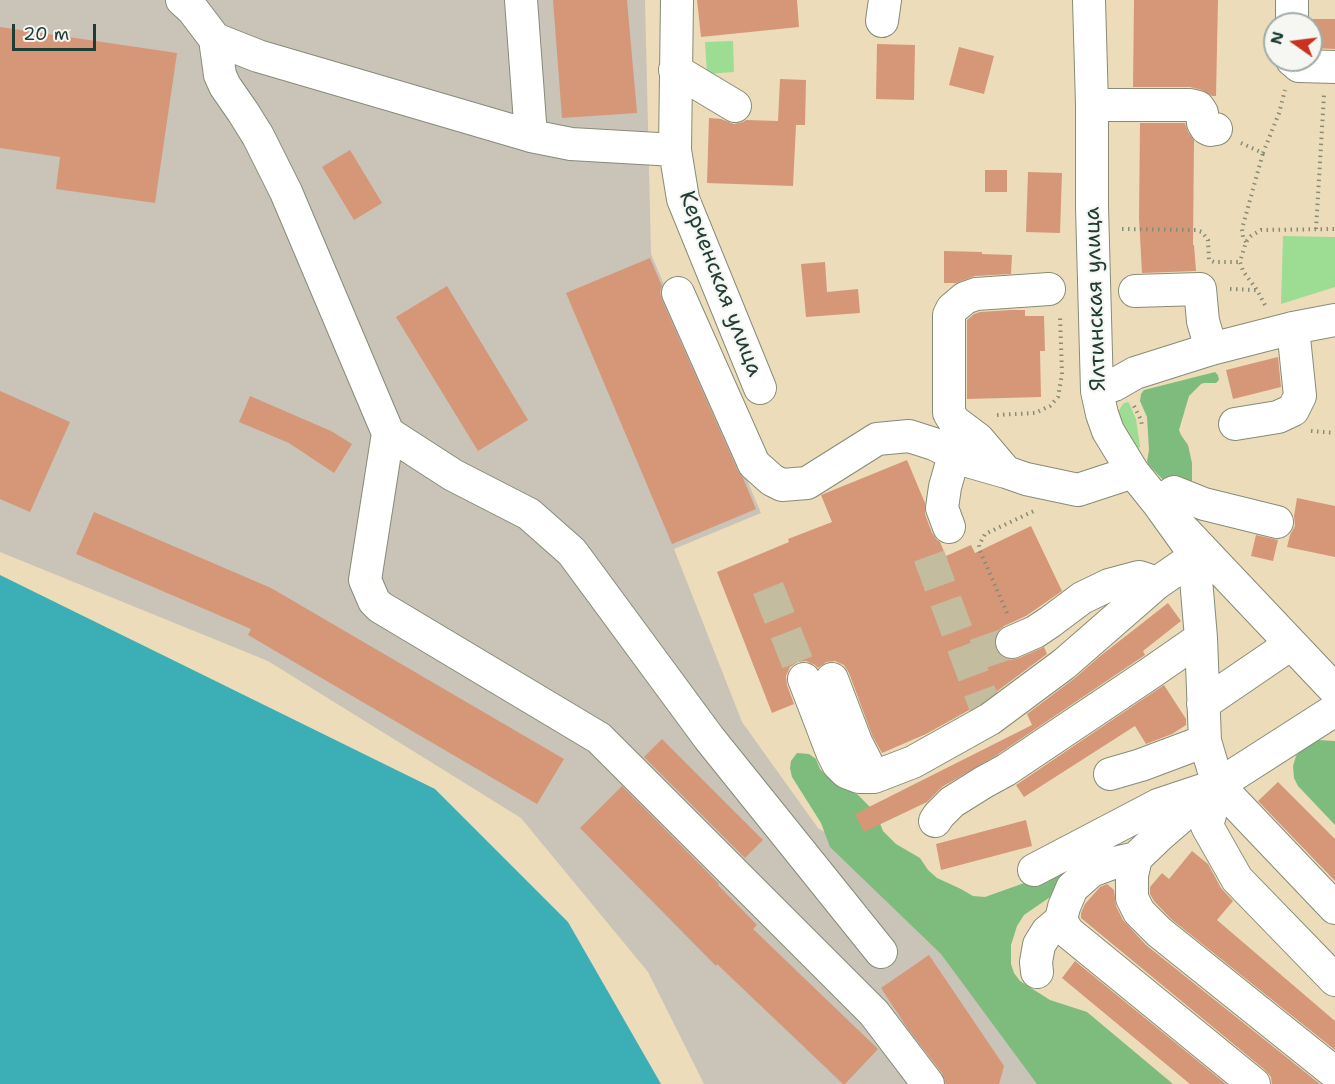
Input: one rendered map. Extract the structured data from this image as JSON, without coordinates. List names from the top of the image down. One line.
{"streets":{"street":["Керченская улица","Ялтинская улица"]},"scale_bar":"20 m","north":"left"}
